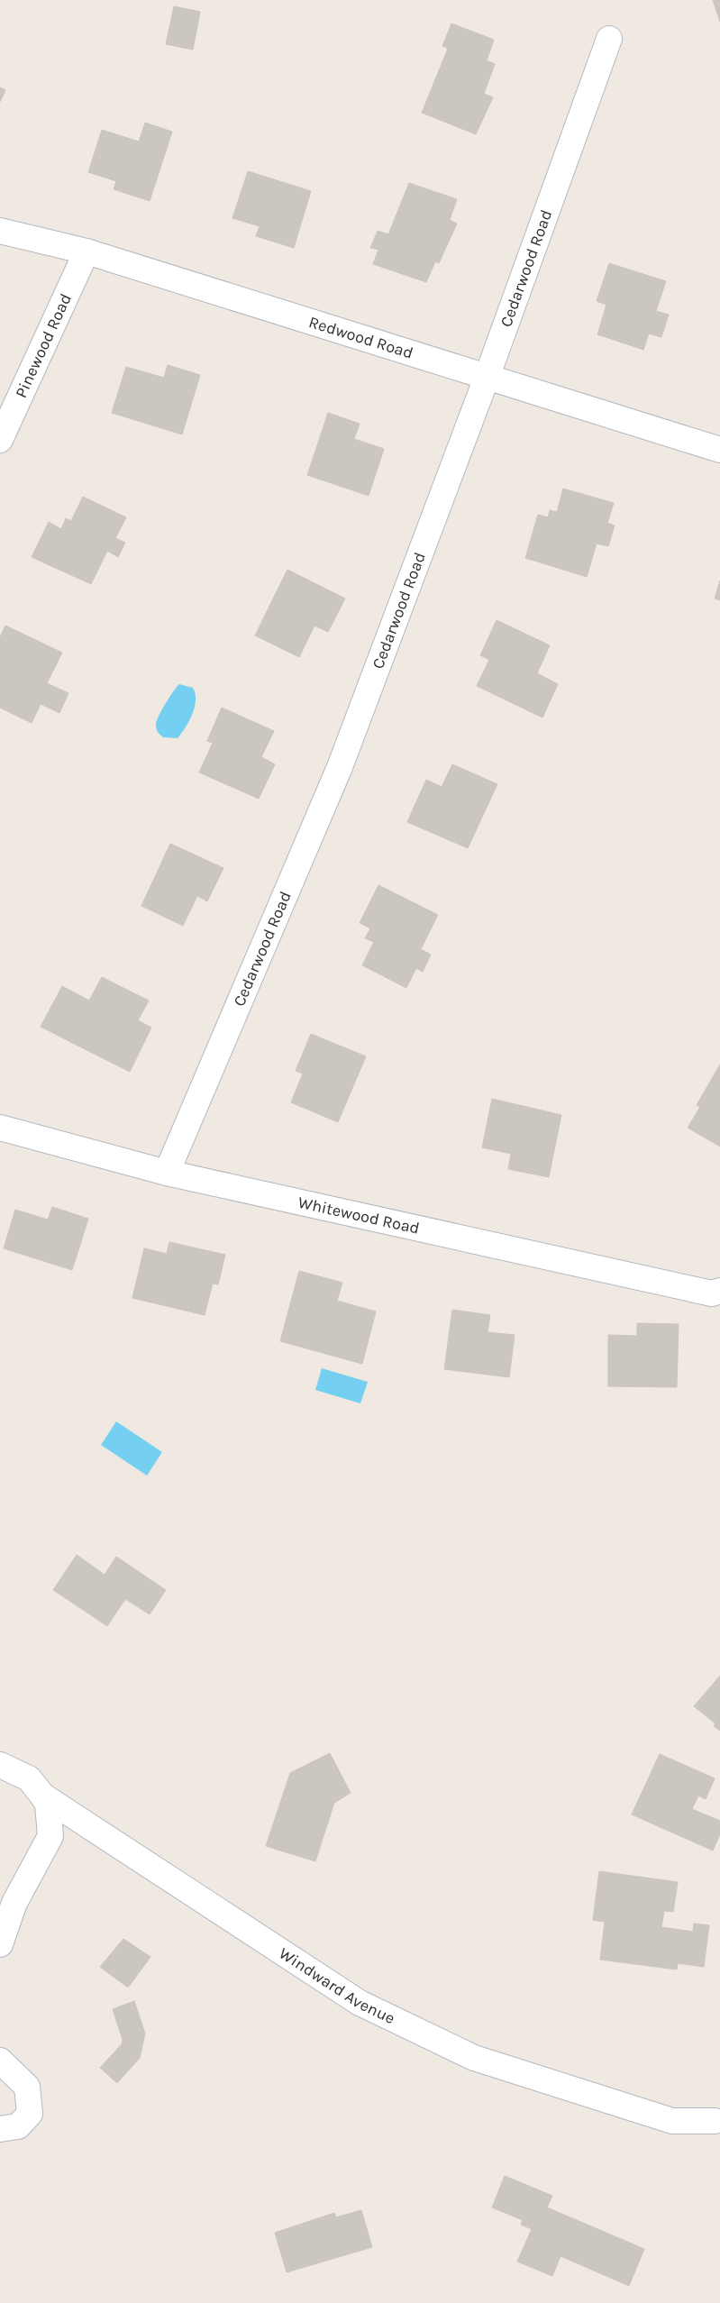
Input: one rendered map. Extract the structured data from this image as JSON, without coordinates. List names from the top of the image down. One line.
{"streets":{"street":["Cedarwood Road","Redwood Road","Pinewood Road","Whitewood Road","Windward Avenue"]},"crossings":[["Cedarwood Road","Redwood Road"],["Cedarwood Road","Whitewood Road"],["Redwood Road","Pinewood Road"]]}
